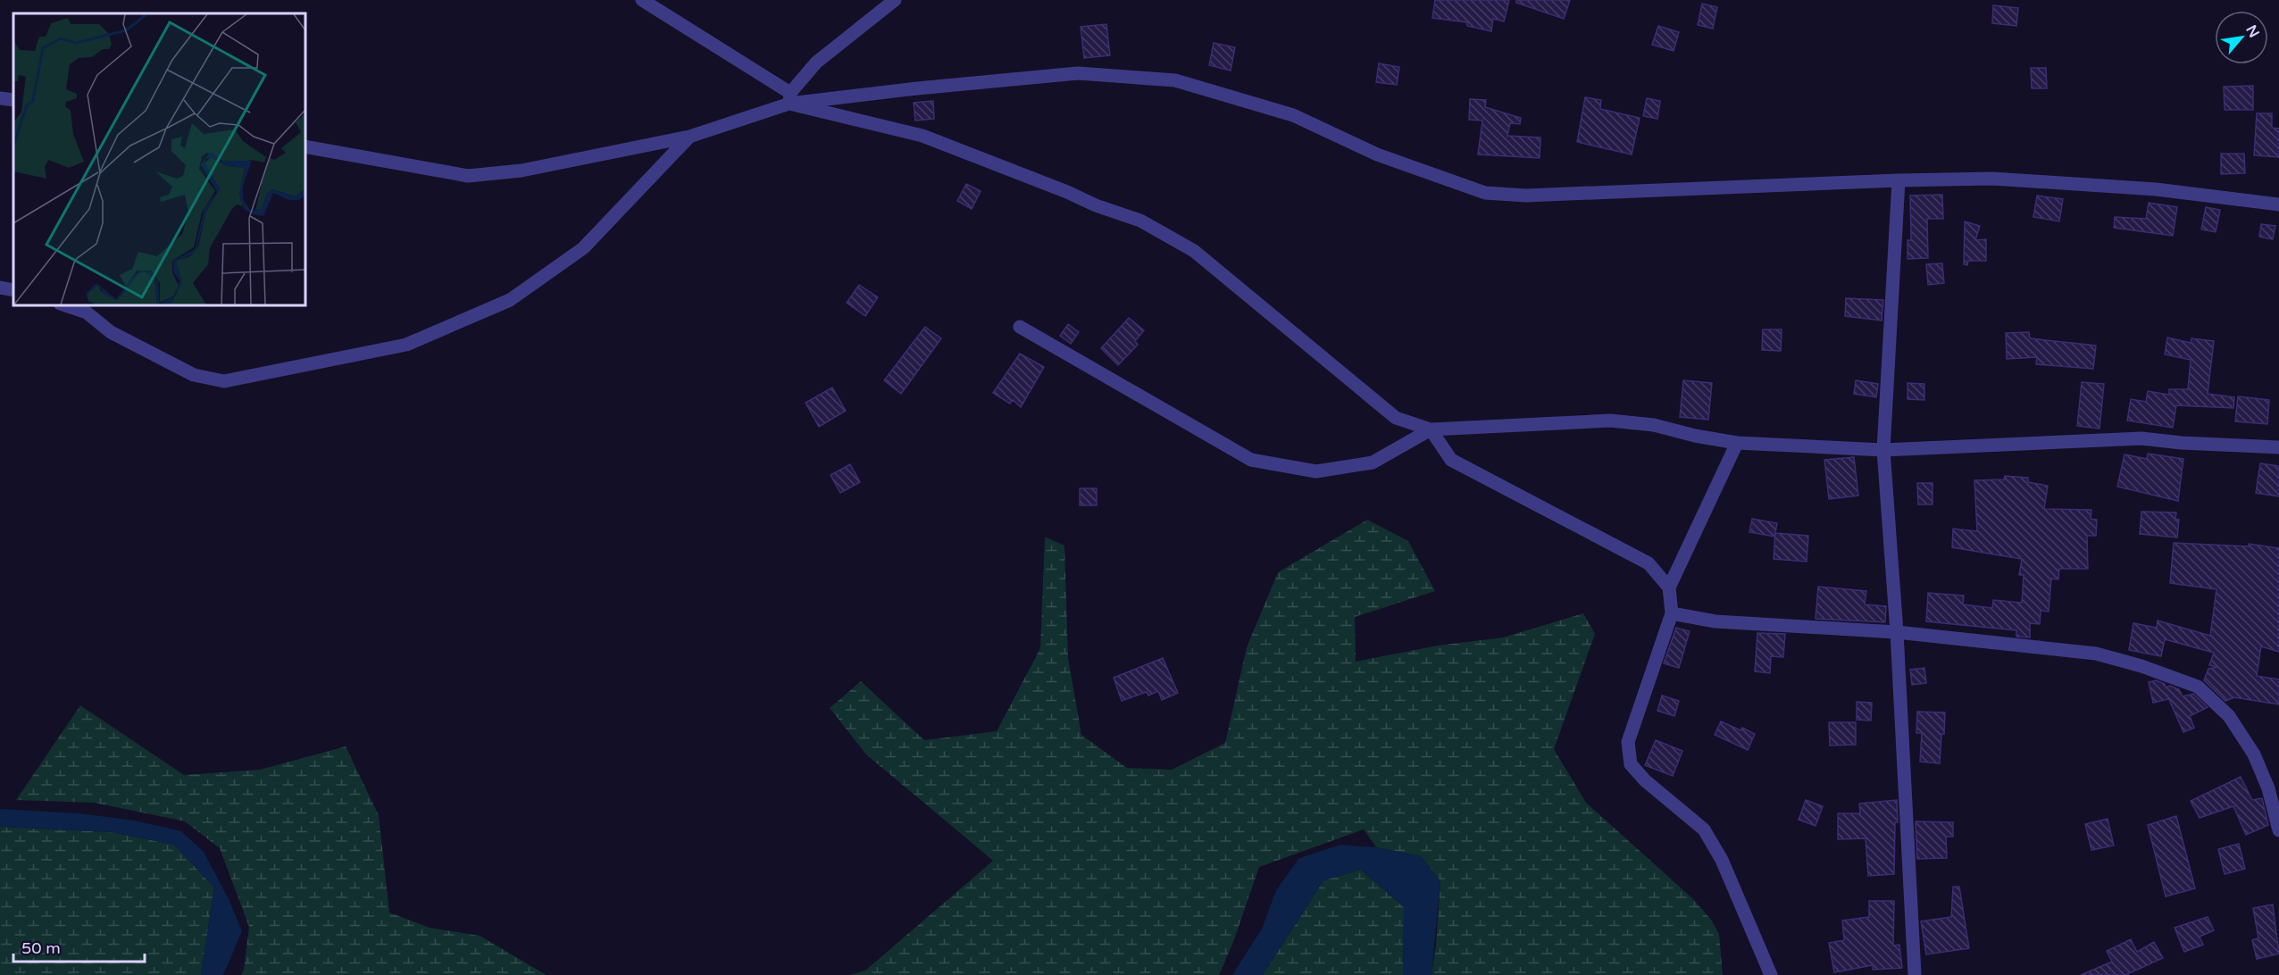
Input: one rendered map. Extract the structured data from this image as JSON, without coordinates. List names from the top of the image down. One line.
{"scale_bar":"50 m","north":"top right"}
